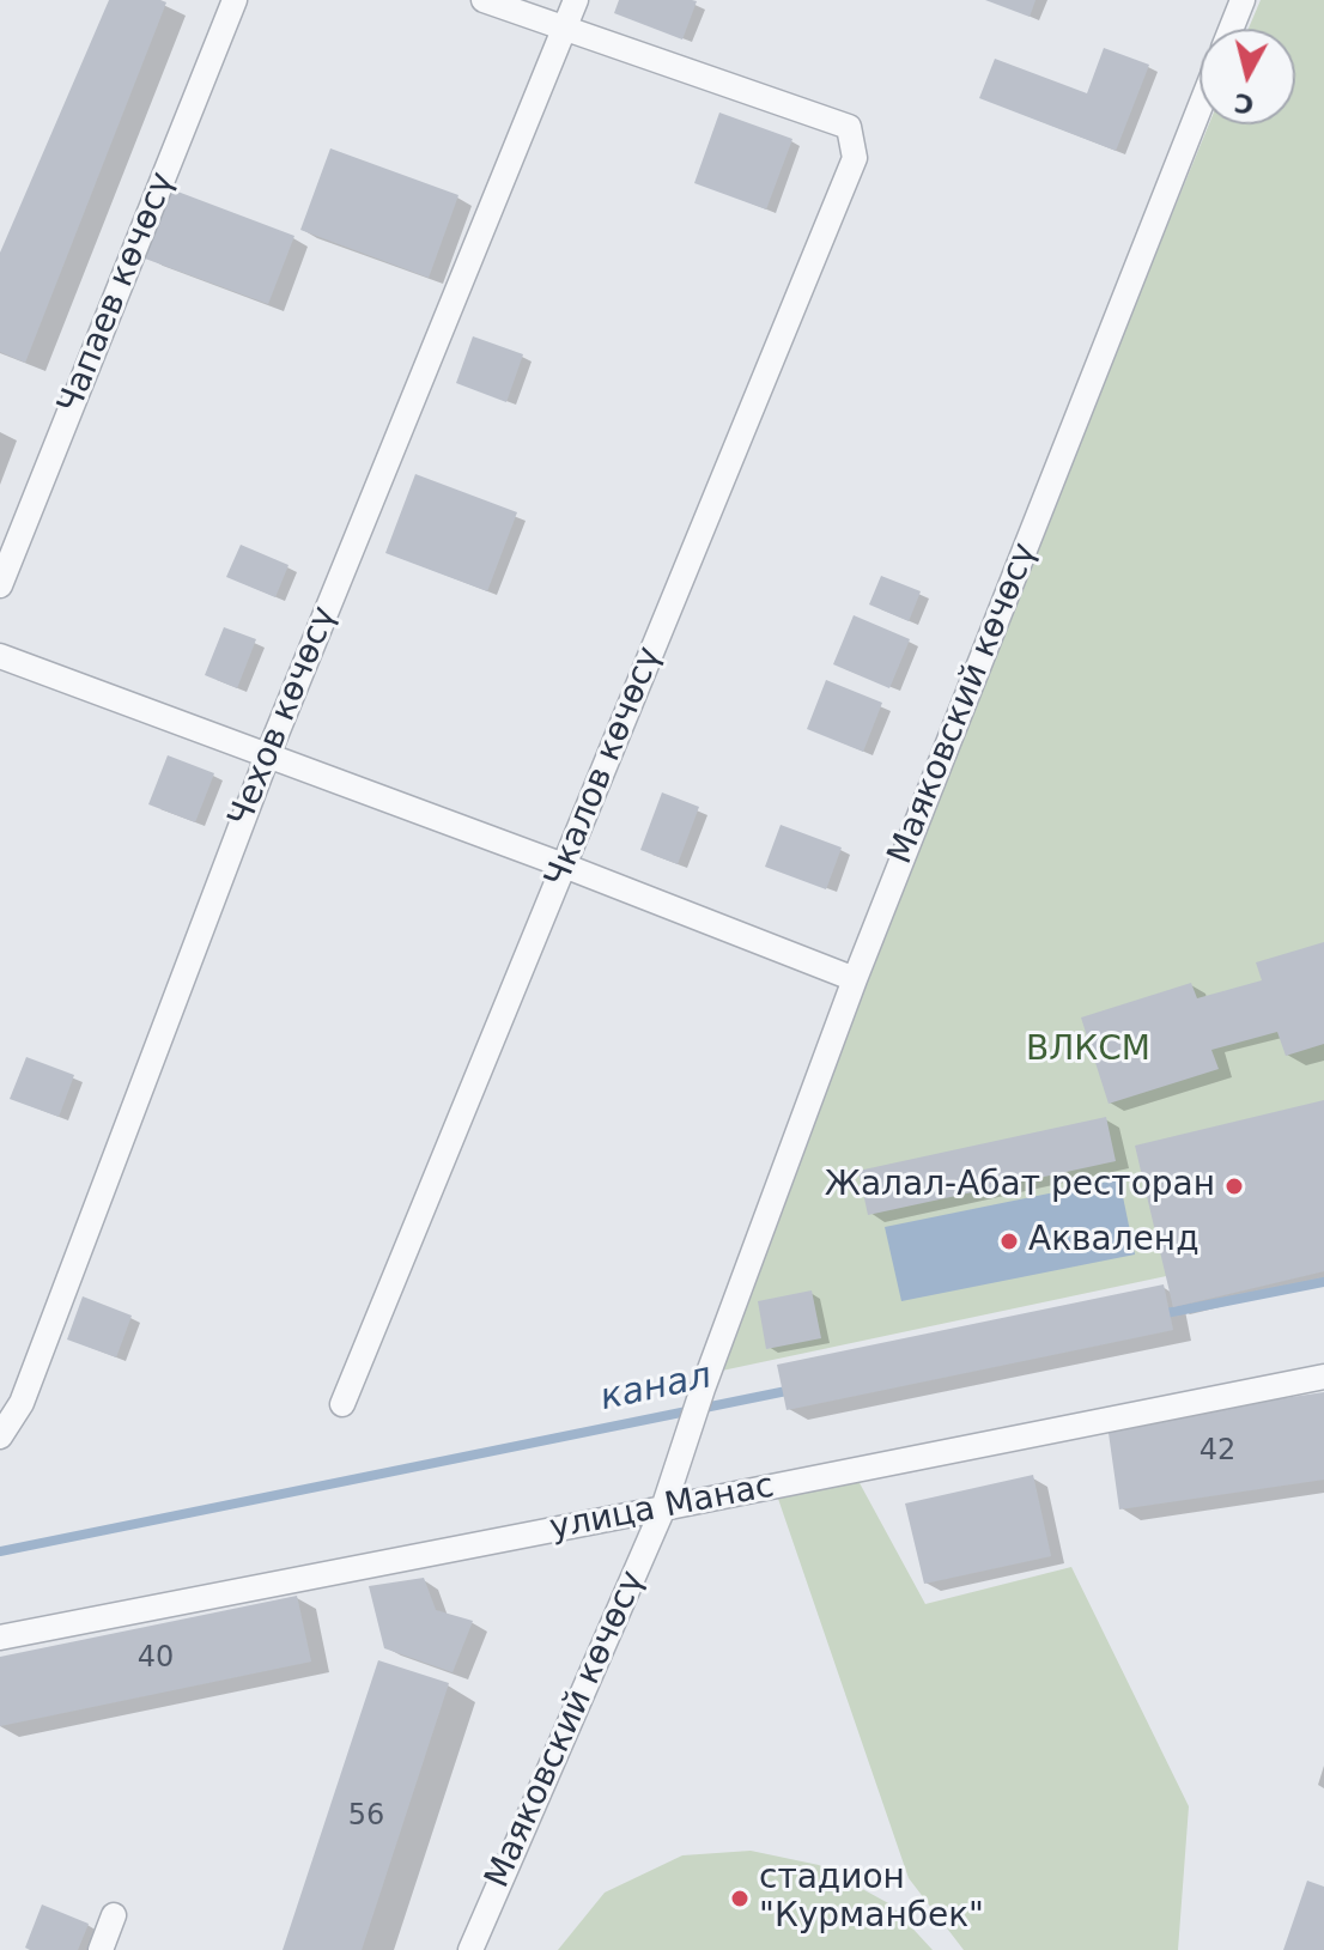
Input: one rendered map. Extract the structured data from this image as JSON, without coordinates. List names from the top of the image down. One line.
{"streets":{"street":["Чапаев көчөсү","Маяковский көчөсү","Чехов көчөсү","Чкалов көчөсү","улица Манас"]},"crossings":[["Маяковский көчөсү","улица Манас"],["Чехов көчөсү","Чкалов көчөсү"]],"water":["канал"],"parks":["ВЛКСМ"],"places":["Жалал-Абат ресторан","Акваленд","стадион \"Курманбек\""],"house_numbers":["42","40","56"],"north":"bottom"}
